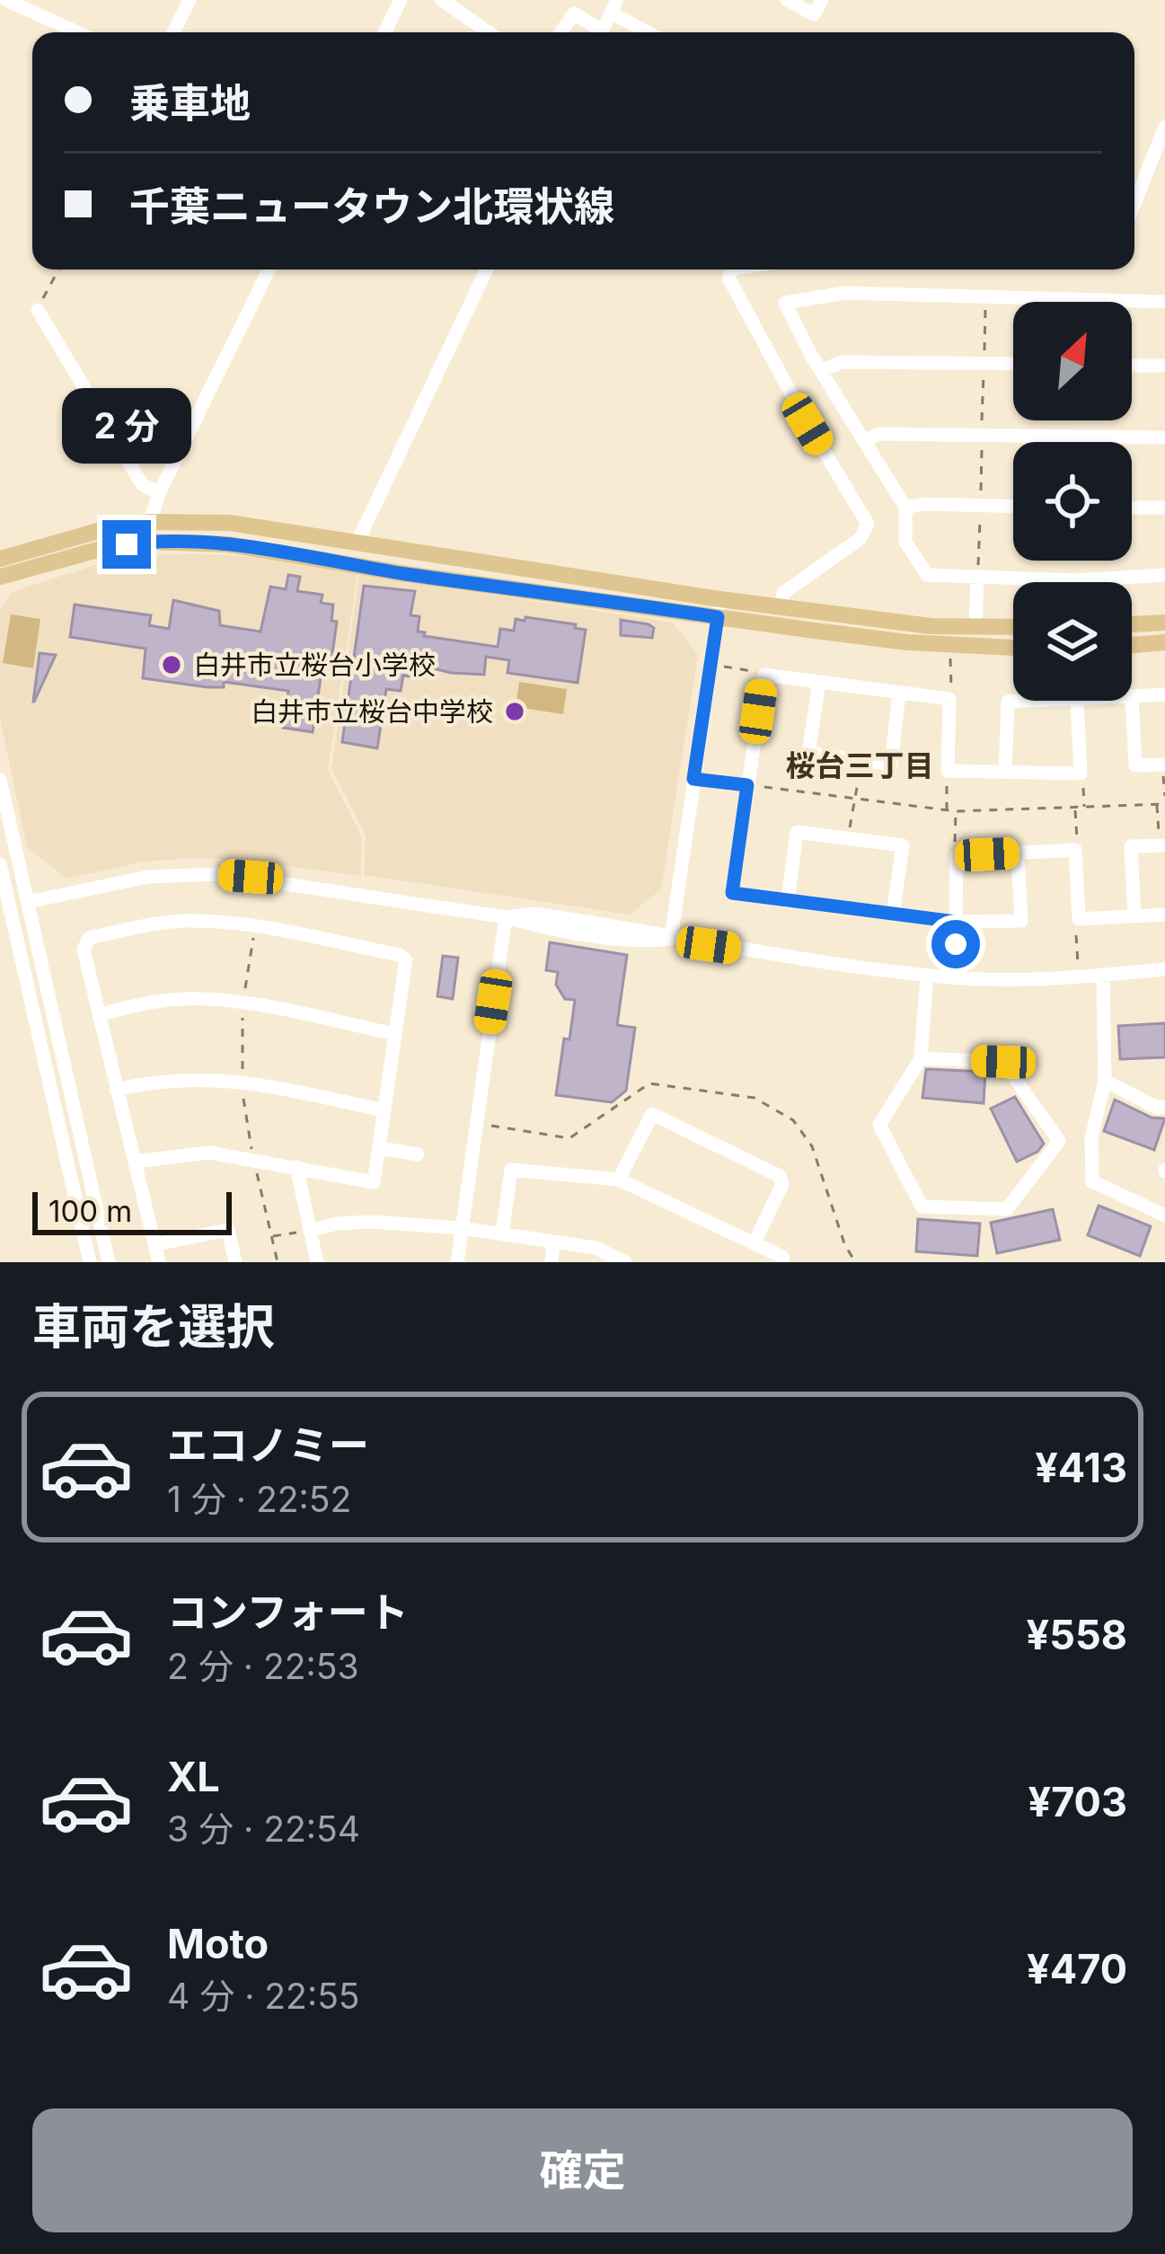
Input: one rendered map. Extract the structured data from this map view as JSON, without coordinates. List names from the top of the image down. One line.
{"districts":["桜台三丁目"],"places":["白井市立桜台小学校","白井市立桜台中学校"],"scale_bar":"100 m","north":"top right","page":{"banner":["乗車地","千葉ニュータウン北環状線"],"bubble":"2 分","scale":"100 m","heading":"車両を選択","list":[{"name":"エコノミー","note":"1 分 · 22:52","value":"¥413"},{"name":"コンフォート","note":"2 分 · 22:53","value":"¥558"},{"name":"XL","note":"3 分 · 22:54","value":"¥703"},{"name":"Moto","note":"4 分 · 22:55","value":"¥470"}],"buttons":"確定"}}
